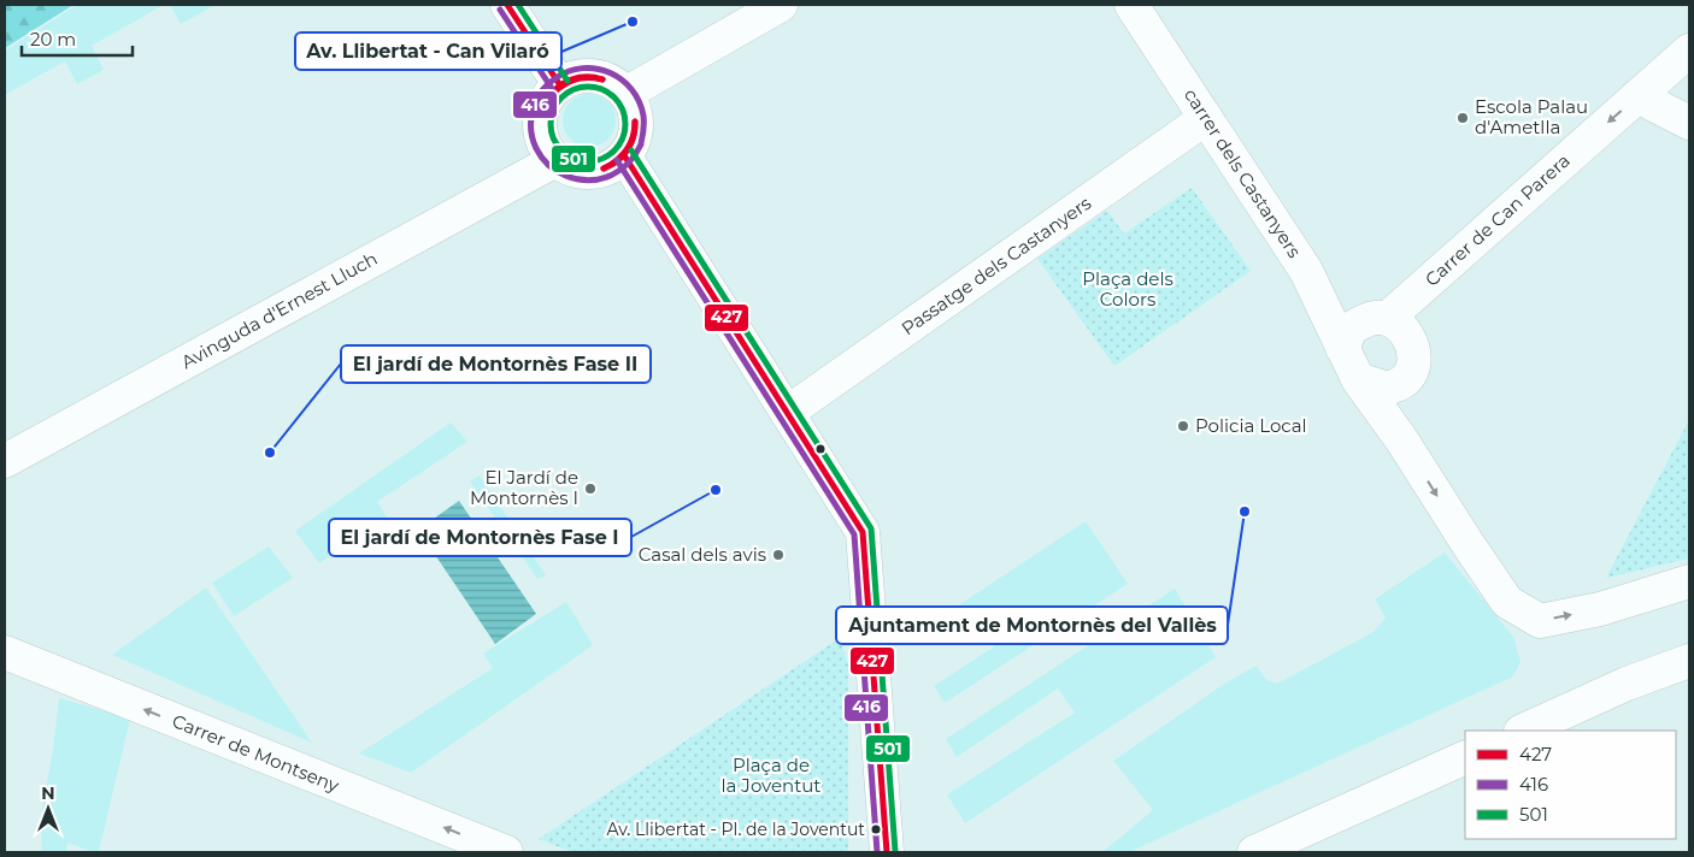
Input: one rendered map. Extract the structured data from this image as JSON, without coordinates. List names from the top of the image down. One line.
{"streets":{"street":["carrer dels Castanyers","Carrer de Can Parera","Passatge dels Castanyers","Avinguda d'Ernest Lluch","Carrer de Montseny"]},"crossings":[["carrer dels Castanyers","Carrer de Can Parera"],["carrer dels Castanyers","Passatge dels Castanyers"]],"one_way":["Carrer de Can Parera","Carrer de Montseny"],"parks":["Plaça dels Colors","Plaça de la Joventut"],"places":["Av. Llibertat - Can Vilaró","Escola Palau d'Ametlla","Policia Local","El jardí de Montornès Fase II","El Jardí de Montornès I","El jardí de Montornès Fase I","Ajuntament de Montornès del Vallès","Casal dels avis","Av. Llibertat - Pl. de la Joventut"],"lines":["transit line 427","transit line 501","transit line 416"],"legend":["427","416","501"],"scale_bar":"20 m","north":"top"}
